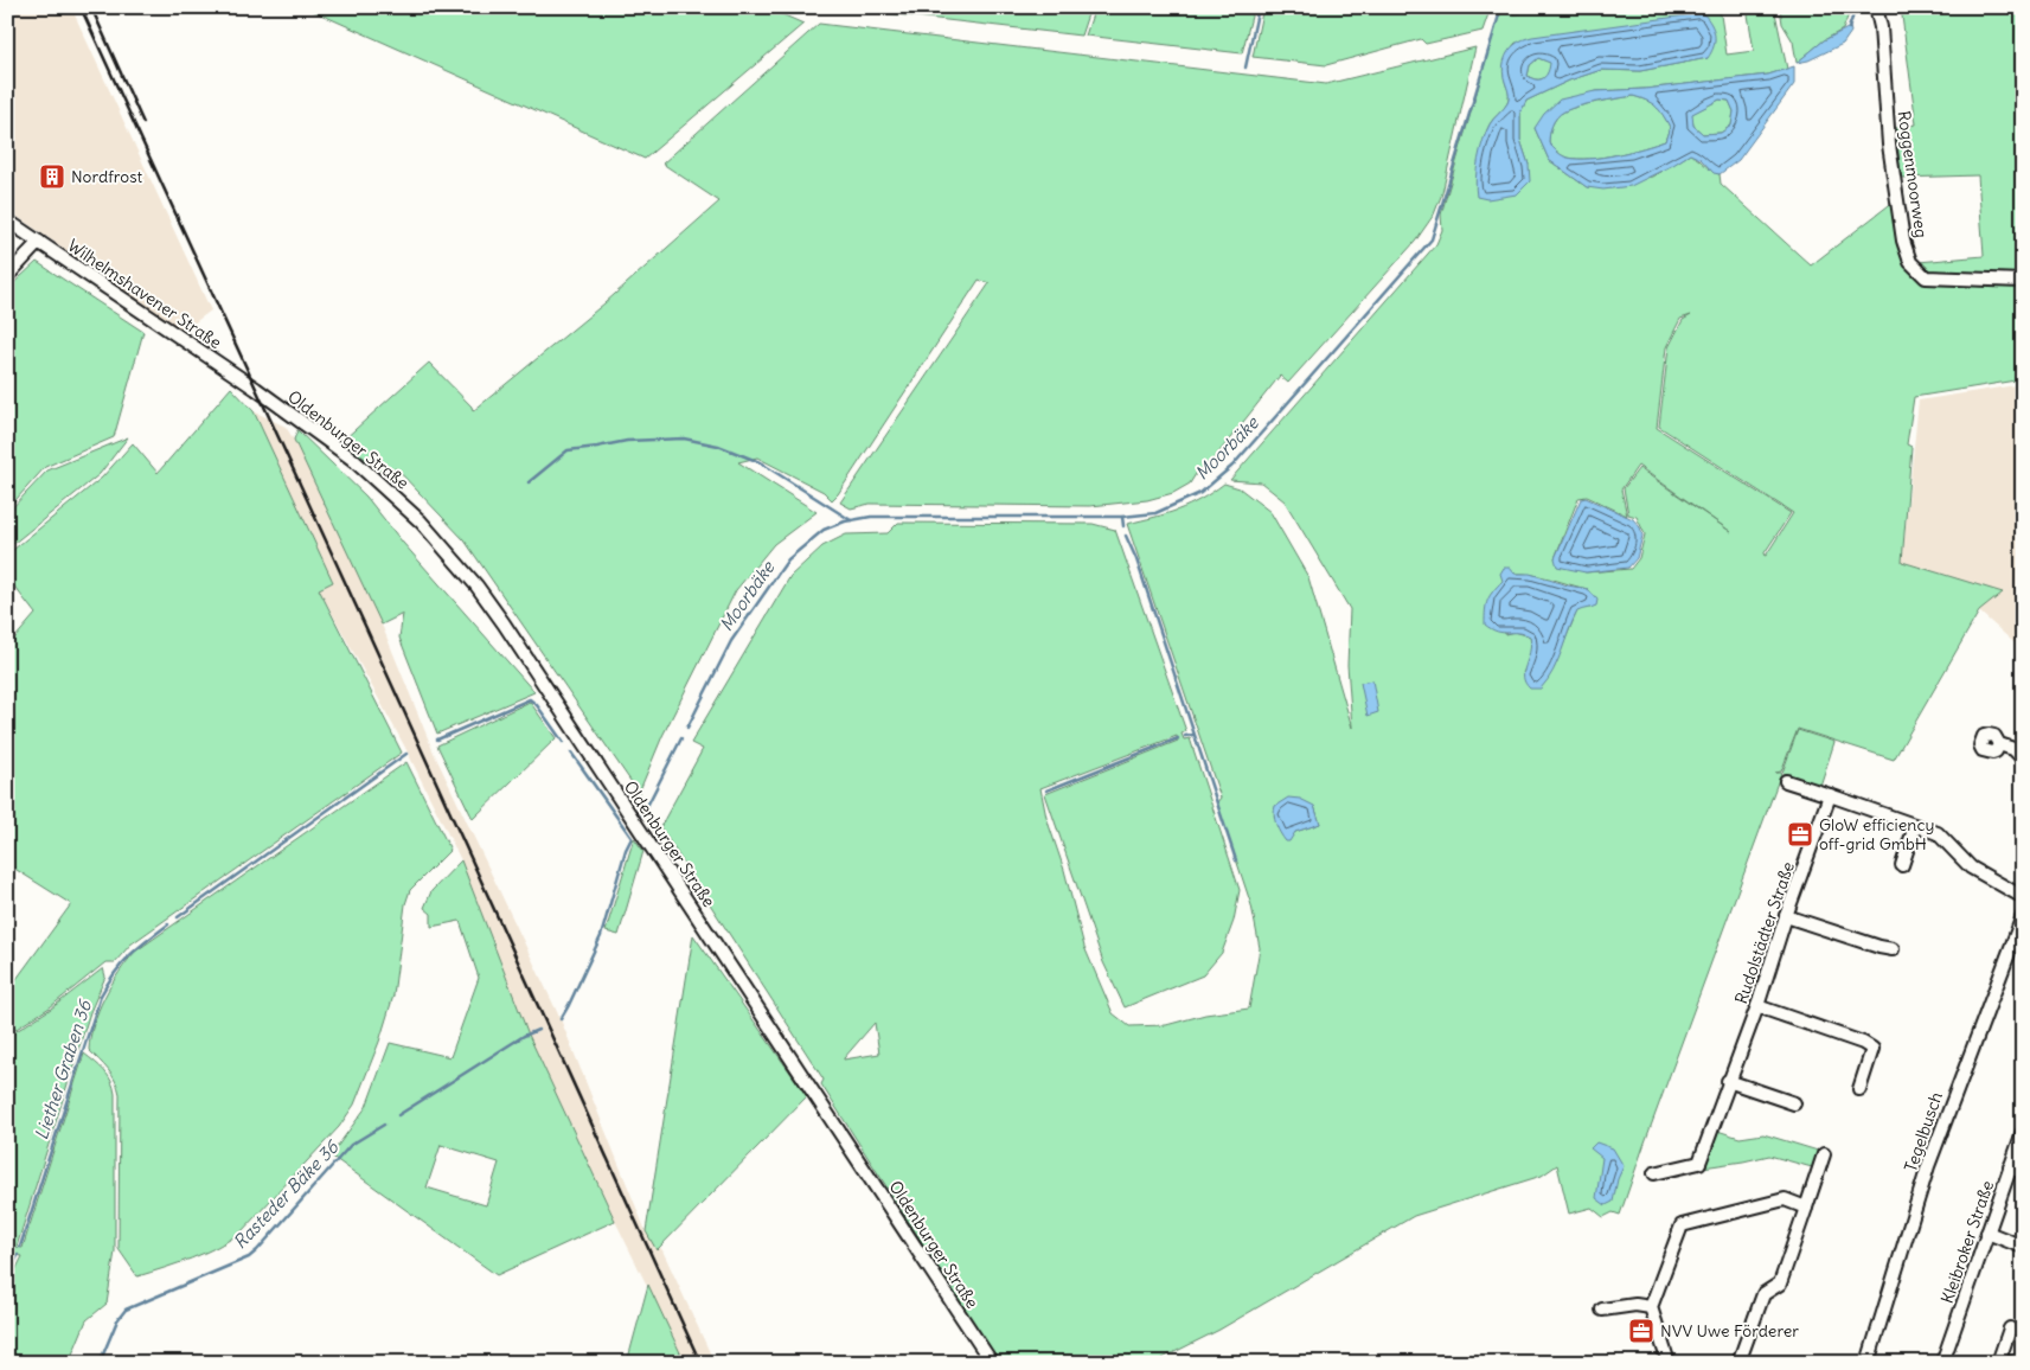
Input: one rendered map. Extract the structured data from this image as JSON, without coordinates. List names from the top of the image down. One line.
{"streets":{"street":["Roggenmoorweg","Wilhelmshavener Straße","Oldenburger Straße","Rudolstädter Straße","Tegelbusch","Kleibroker Straße"]},"crossings":[["Wilhelmshavener Straße","Oldenburger Straße"]],"water":["Moorbäke","Liether Graben 36","Rasteder Bäke 36"],"places":{"building":["Nordfrost"],"office":["GloW efficiency off-grid GmbH","NVV Uwe Förderer"]}}
